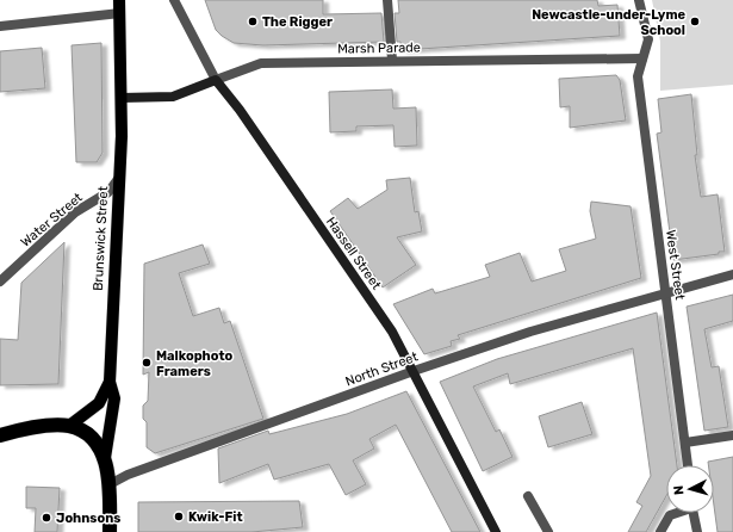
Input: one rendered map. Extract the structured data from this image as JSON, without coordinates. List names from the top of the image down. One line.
{"streets":{"main road":["Brunswick Street"],"street":["Marsh Parade","Water Street","Hassell Street","West Street","North Street"]},"crossings":[["Marsh Parade","Brunswick Street"],["Marsh Parade","Hassell Street"],["Marsh Parade","West Street"],["Water Street","Brunswick Street"],["Hassell Street","North Street"],["West Street","North Street"]],"places":["The Rigger","Newcastle-under-Lyme School","Malkophoto Framers","Kwik-Fit","Johnsons"],"north":"left"}
